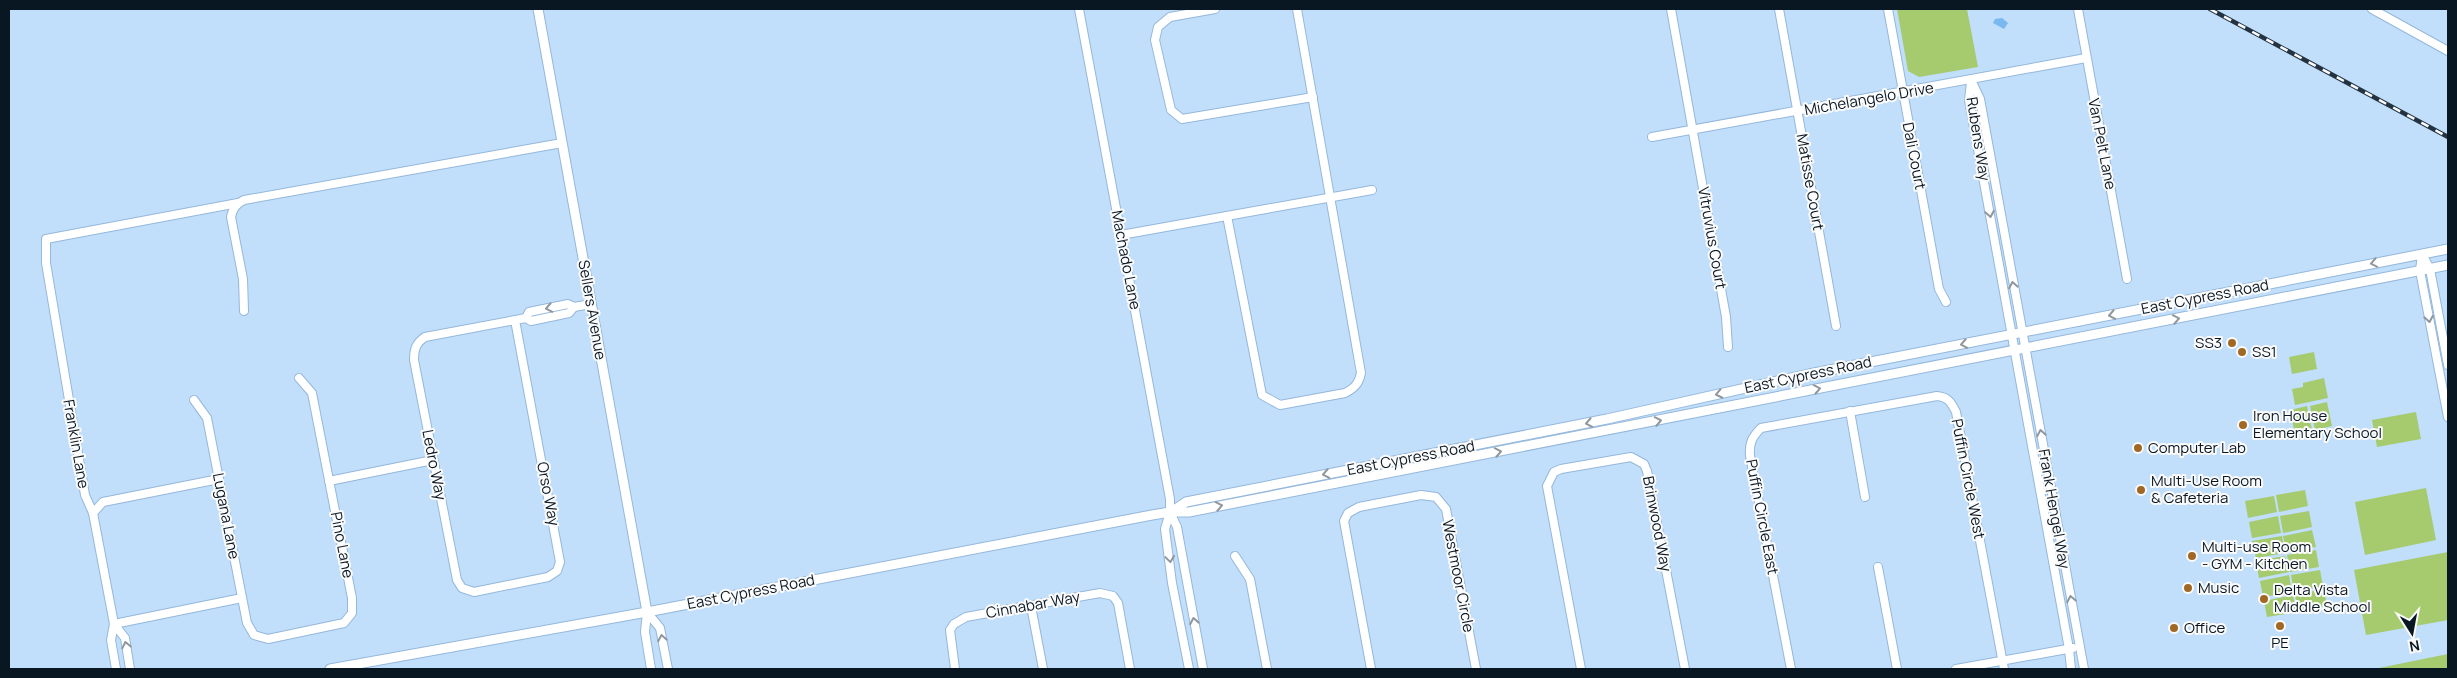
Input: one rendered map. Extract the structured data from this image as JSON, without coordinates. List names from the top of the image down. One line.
{"streets":{"street":["Michelangelo Drive","Rubens Way","Van Pelt Lane","Dali Court","Matisse Court","Vitruvius Court","Machado Lane","East Cypress Road","Sellers Avenue","Franklin Lane","Ledro Way","Puffin Circle West","Orso Way","Frank Hengel Way","Lugana Lane","Puffin Circle East","Brinwood Way","Pino Lane","Westmoor Circle","Cinnabar Way"]},"crossings":[["Michelangelo Drive","Rubens Way"],["Michelangelo Drive","Van Pelt Lane"],["Michelangelo Drive","Dali Court"],["Michelangelo Drive","Matisse Court"],["Michelangelo Drive","Vitruvius Court"],["Rubens Way","East Cypress Road"],["Machado Lane","East Cypress Road"],["East Cypress Road","Sellers Avenue"],["East Cypress Road","Frank Hengel Way"],["Ledro Way","Orso Way"],["Puffin Circle West","Puffin Circle East"],["Lugana Lane","Pino Lane"]],"places":["SS3","SS1","Iron House Elementary School","Computer Lab","Multi-Use Room & Cafeteria","Multi-use Room - GYM - Kitchen","Music","Delta Vista Middle School","PE","Office"],"north":"bottom"}
